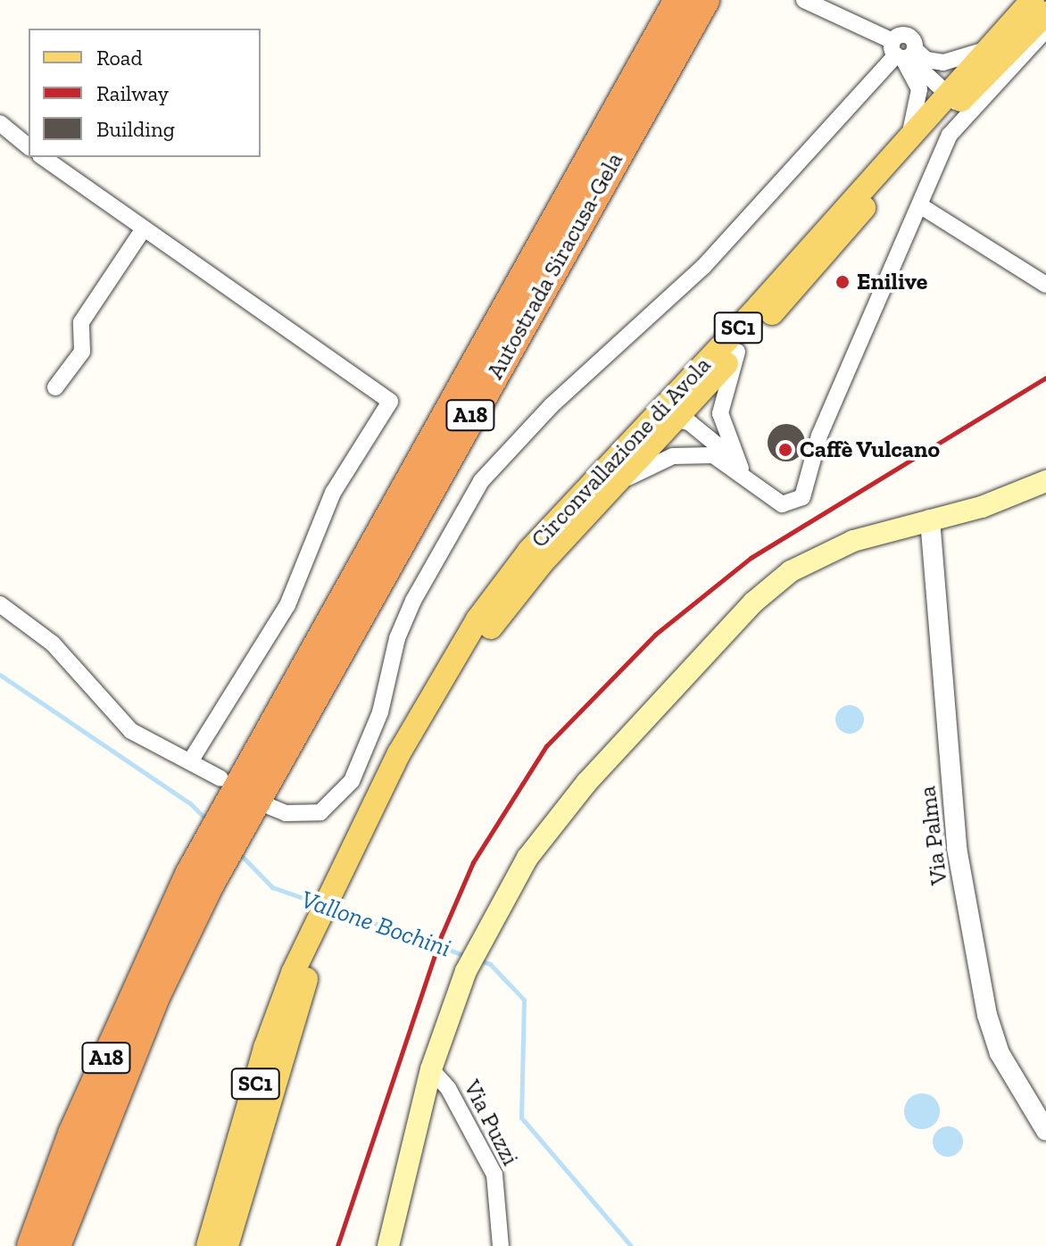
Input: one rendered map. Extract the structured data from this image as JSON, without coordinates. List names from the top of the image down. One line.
{"streets":{"highway":["Autostrada Siracusa-Gela","A18"],"main road":["SC1","Circonvallazione di Avola"],"street":["Via Palma","Via Puzzi"]},"crossings":[["Autostrada Siracusa-Gela","A18"],["SC1","Circonvallazione di Avola"]],"water":["Vallone Bochini"],"places":["Enilive","Caffè Vulcano"],"legend":["Road","Railway","Building"]}
